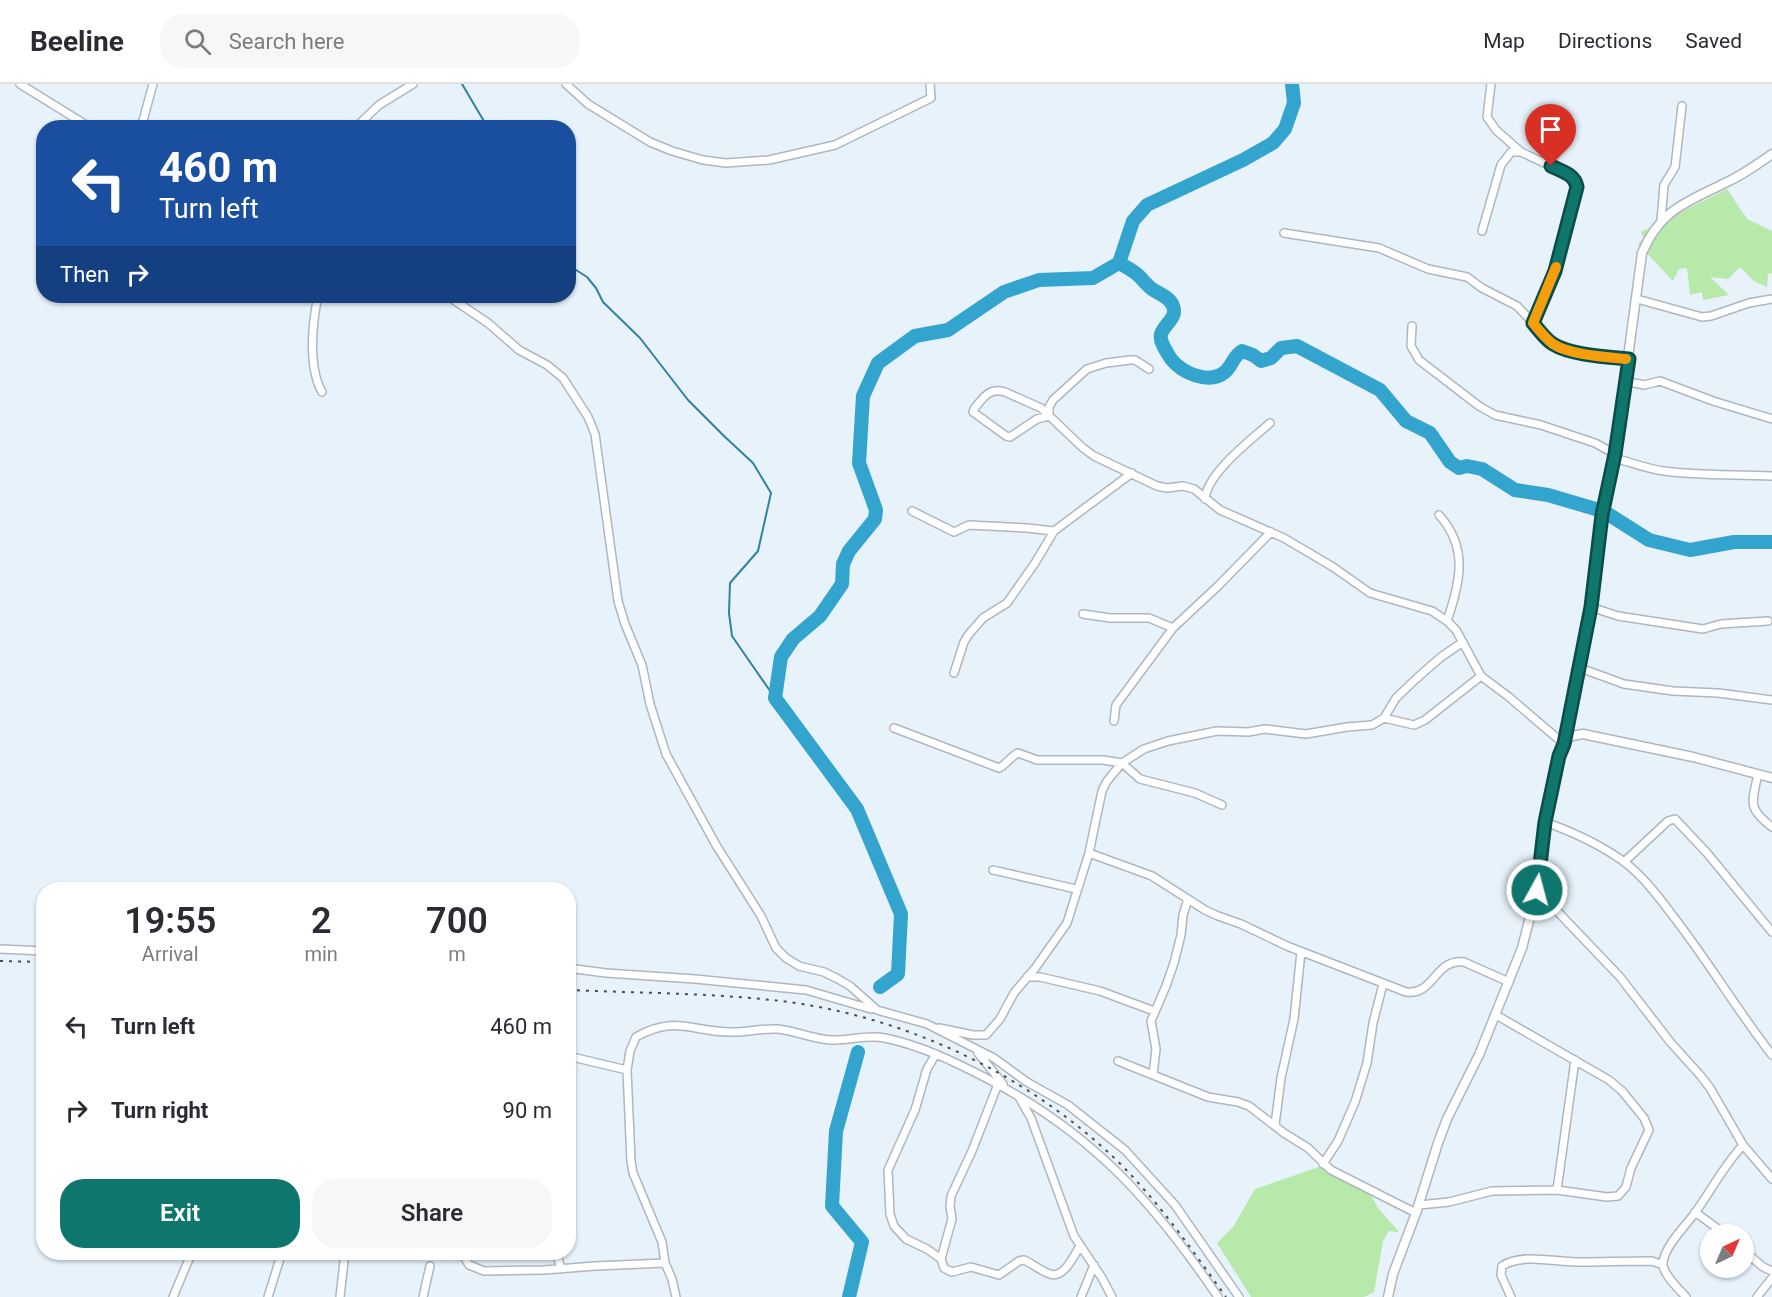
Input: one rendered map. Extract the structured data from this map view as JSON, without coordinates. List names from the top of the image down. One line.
{"north":"top right","page":{"header":"Beeline","search":"Search here","nav":["Map","Directions","Saved"],"turn":["460 m","Turn left"],"then":"Then","eta":["19:55","Arrival","2","min","700","m"],"list":[{"name":"Turn left","value":"460 m"},{"name":"Turn right","value":"90 m"}],"buttons":["Exit","Share"]}}
